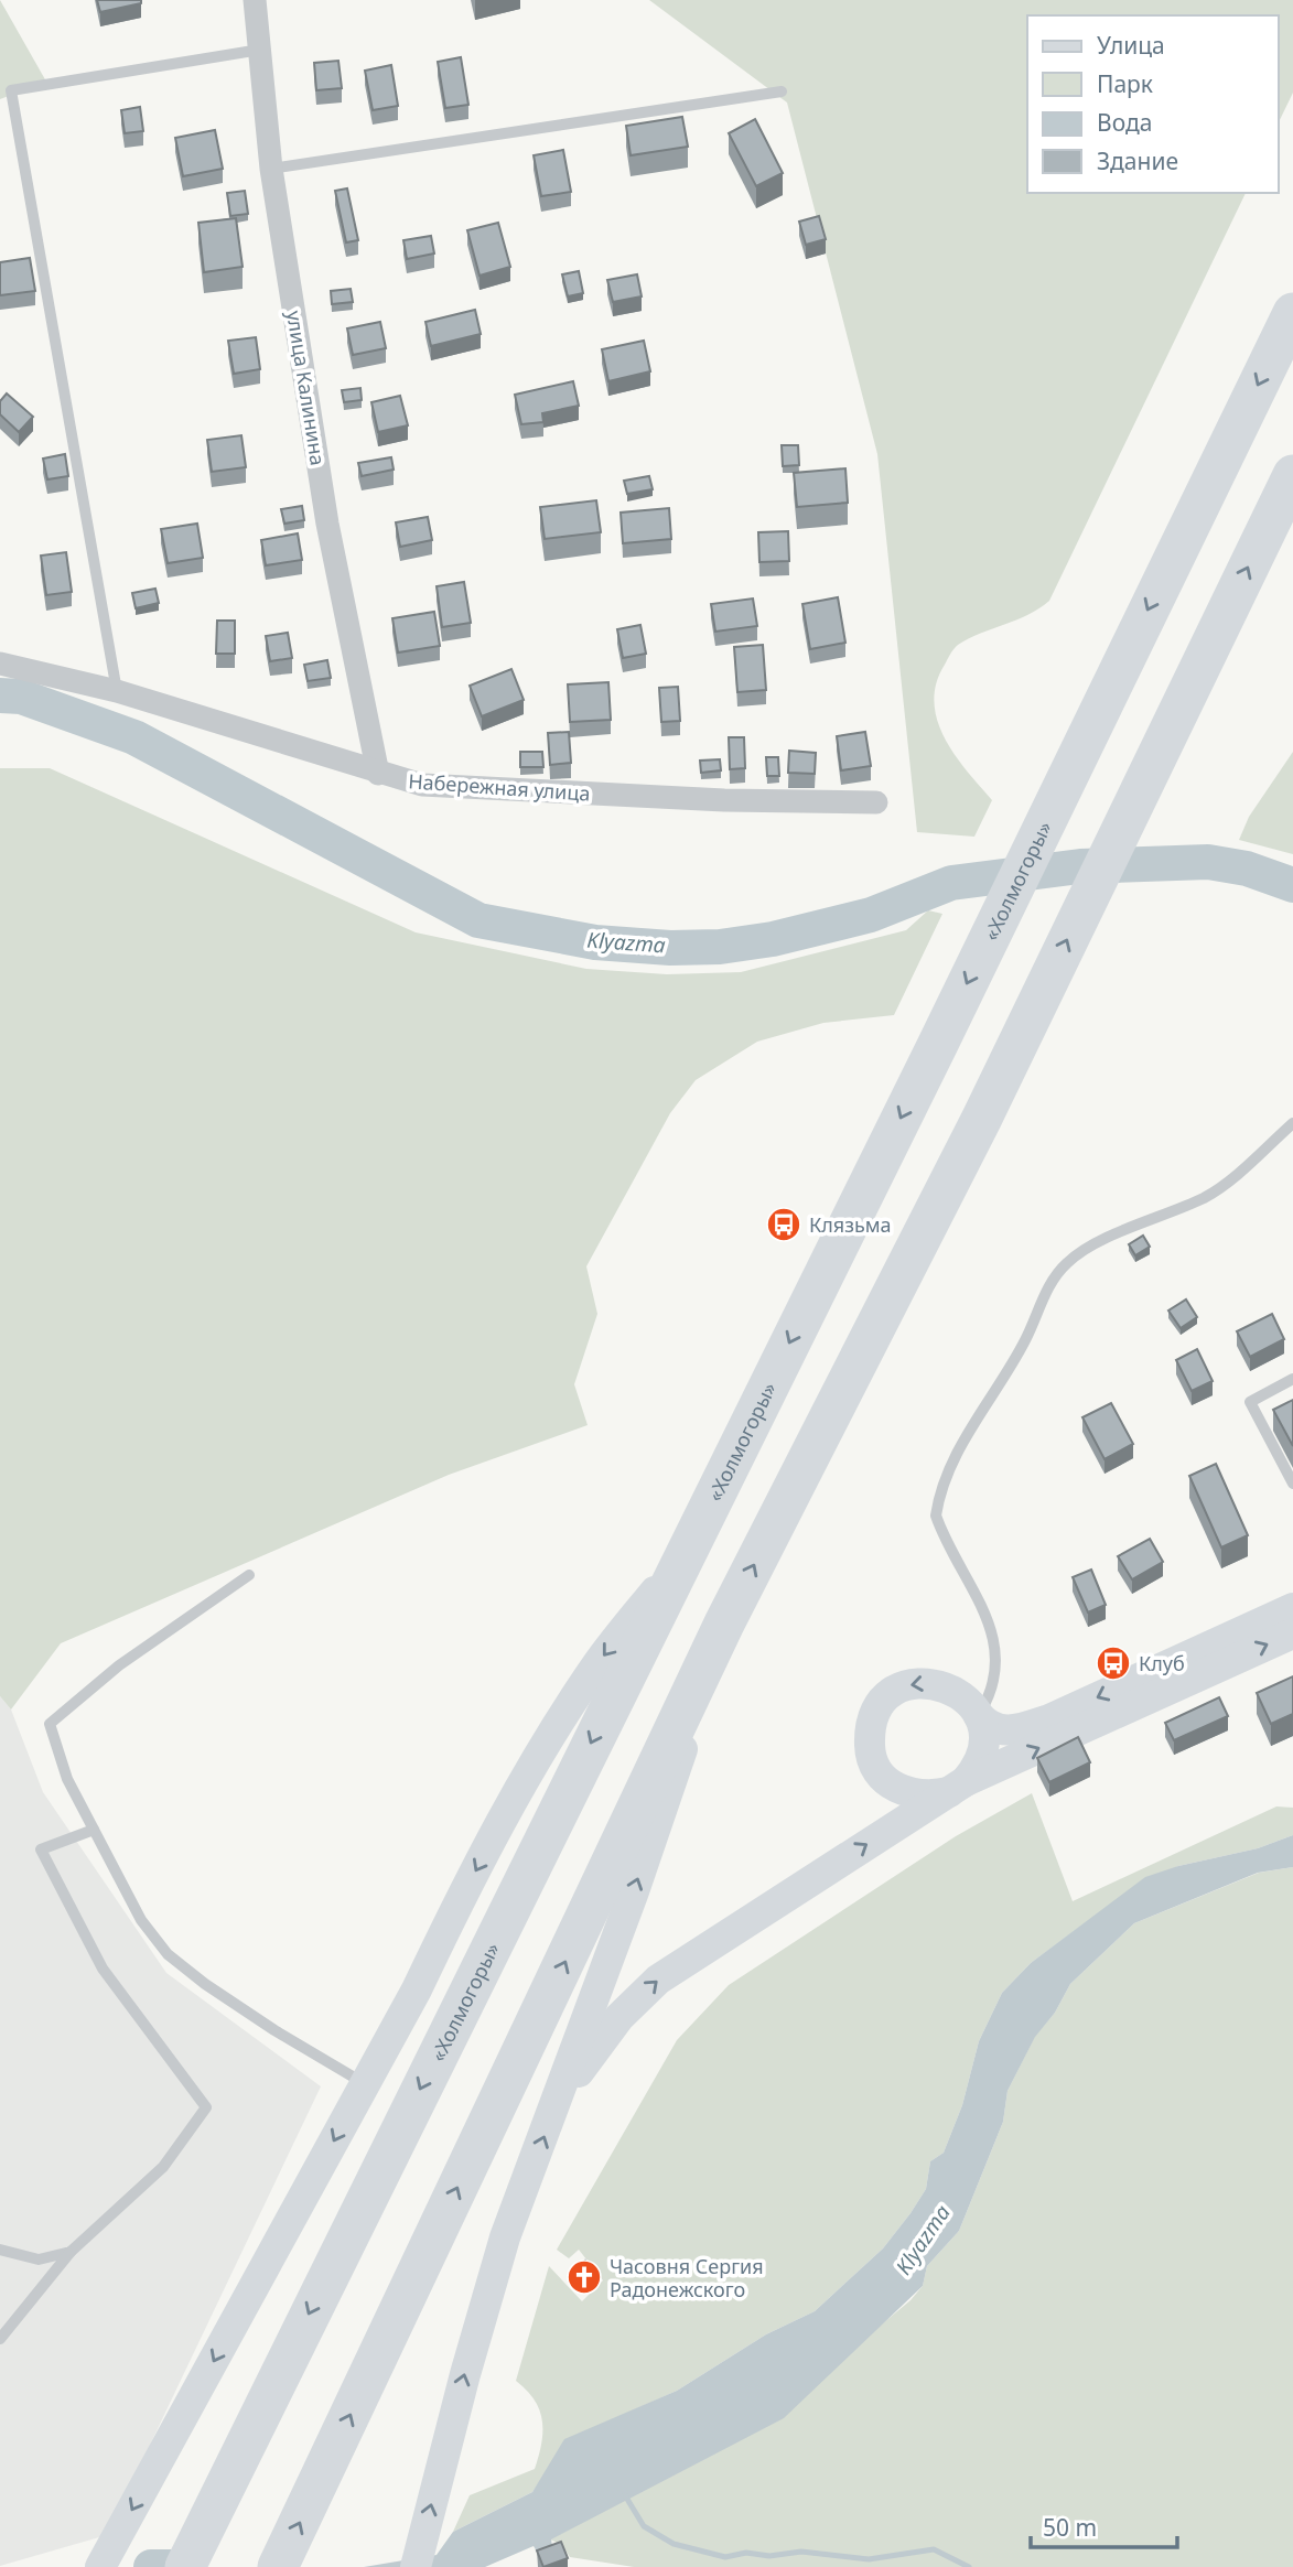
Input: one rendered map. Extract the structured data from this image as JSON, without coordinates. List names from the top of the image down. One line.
{"streets":{"highway":["«Холмогоры»"],"street":["улица Калинина","Набережная улица"]},"crossings":[["улица Калинина","Набережная улица"]],"water":["Klyazma"],"places":{"bus stop":["Клязьма","Клуб"],"church":["Часовня Сергия Радонежского"]},"legend":["Улица","Парк","Вода","Здание"],"scale_bar":"50 m"}
